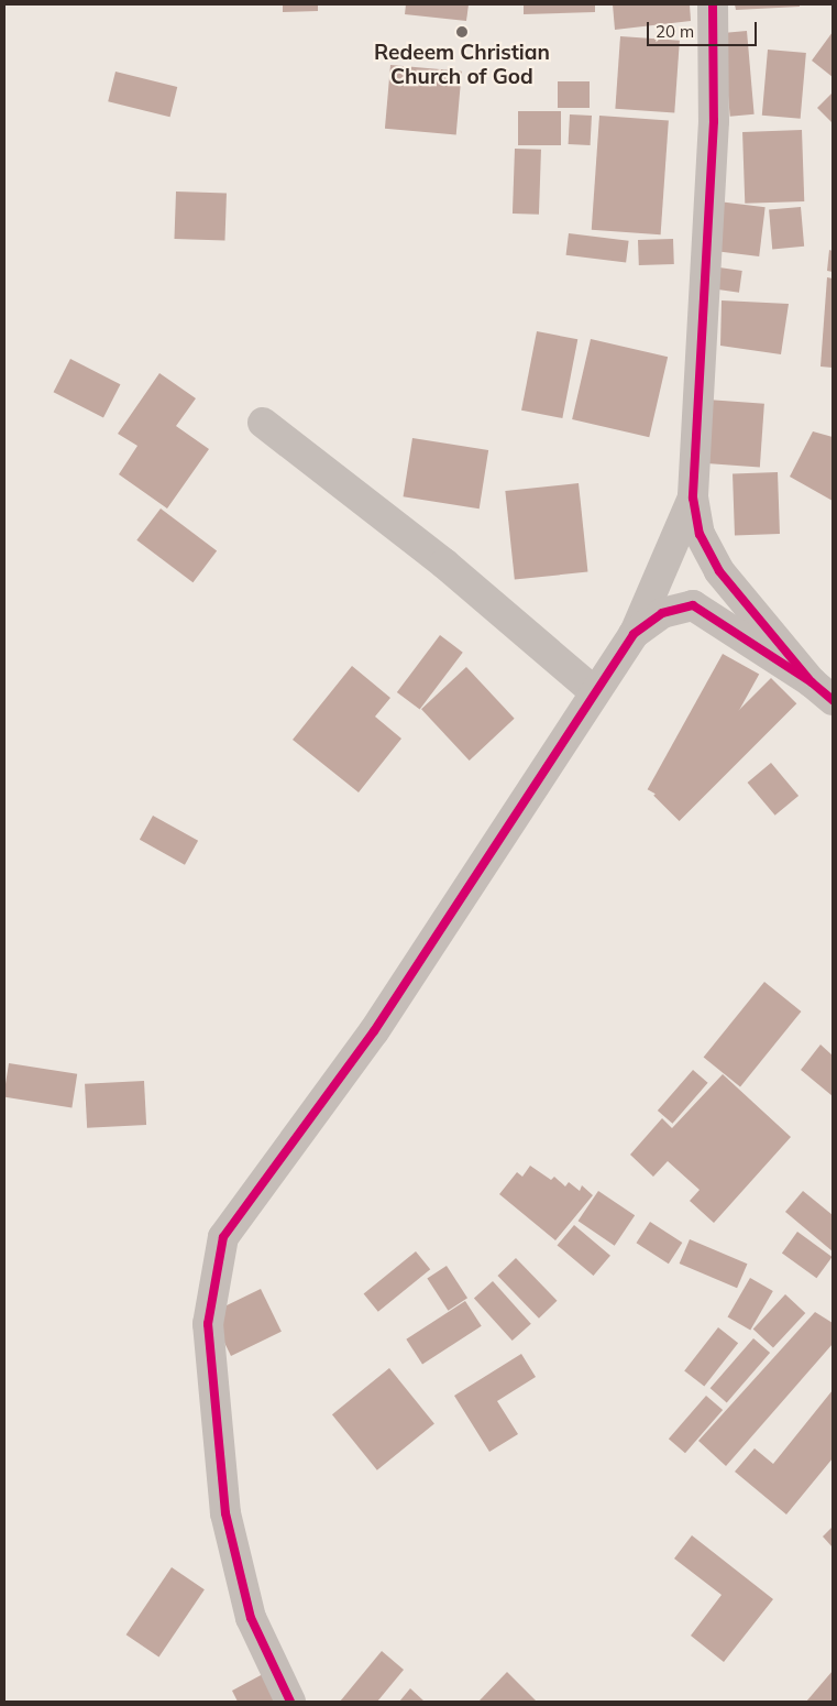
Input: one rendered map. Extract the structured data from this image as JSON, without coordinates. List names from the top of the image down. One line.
{"places":["Redeem Christian Church of God"],"scale_bar":"20 m"}
